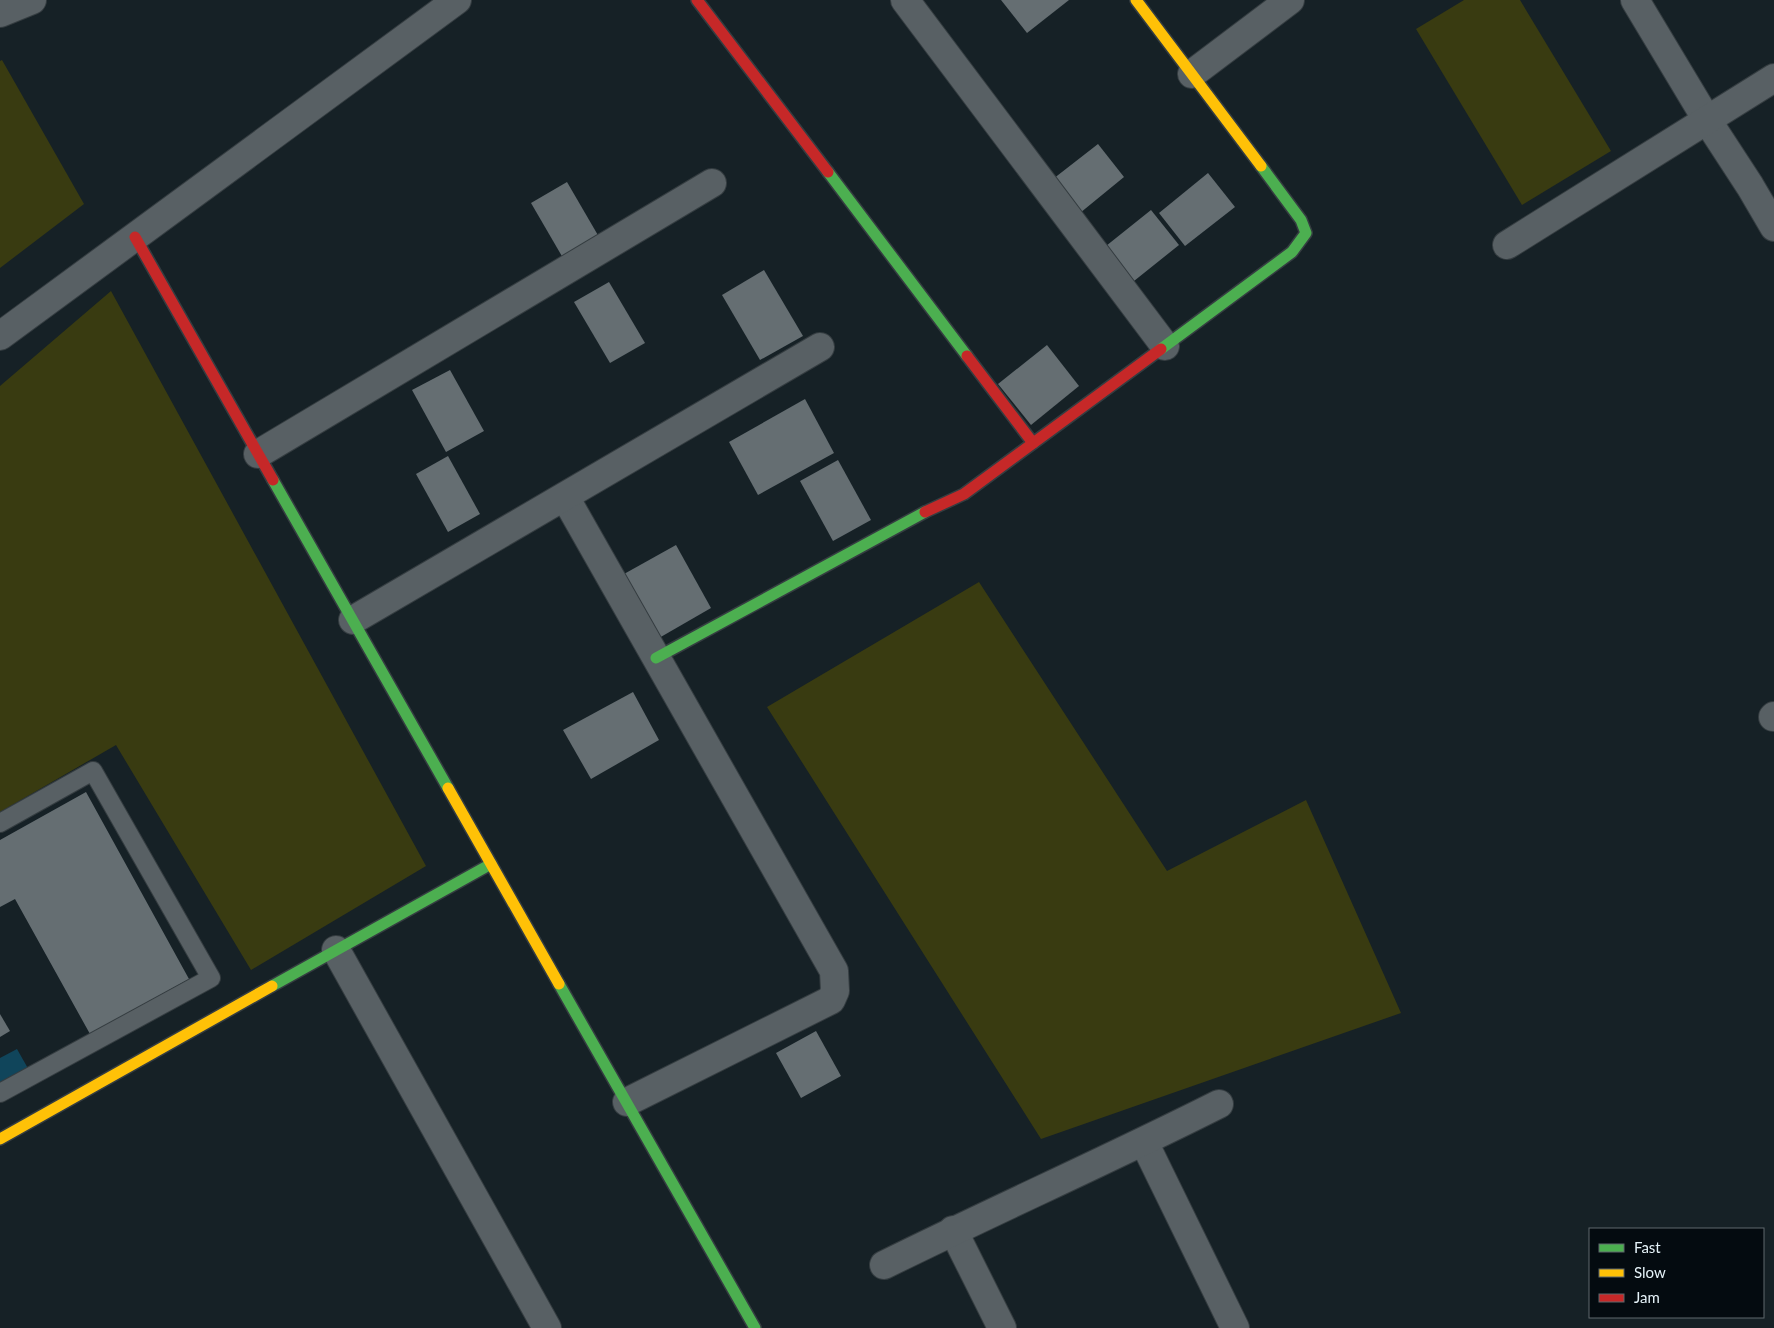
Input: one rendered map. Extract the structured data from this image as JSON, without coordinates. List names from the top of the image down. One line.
{"legend":["Fast","Slow","Jam"]}
